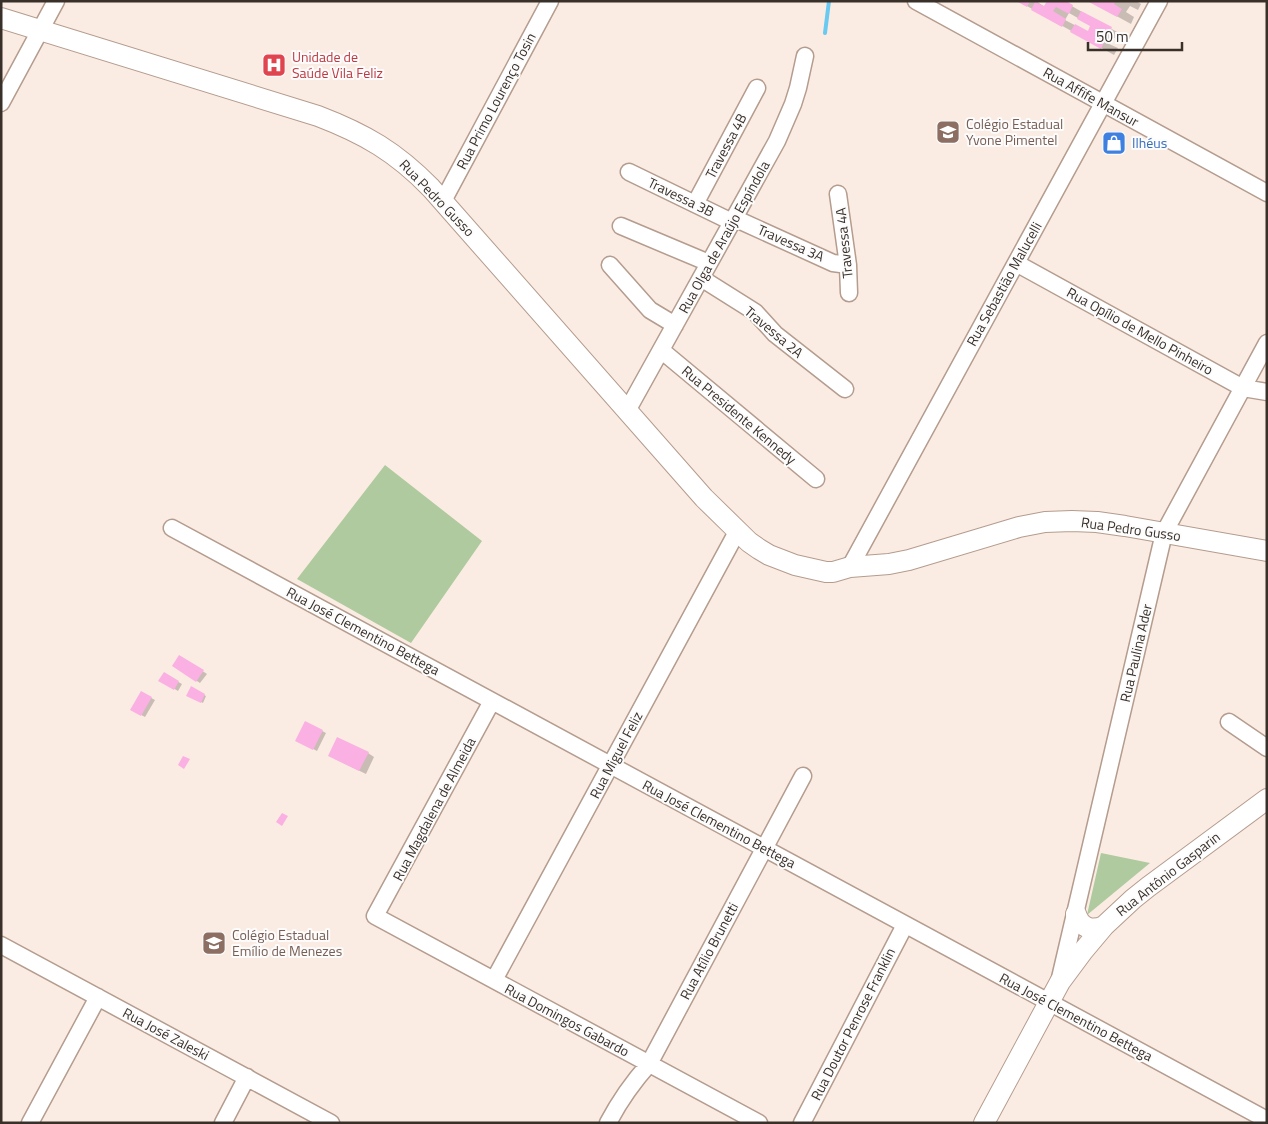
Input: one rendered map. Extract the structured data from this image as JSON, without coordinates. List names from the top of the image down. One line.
{"streets":{"main road":["Rua Pedro Gusso","Rua Antônio Gasparin"],"street":["Rua Affife Mansur","Rua Primo Lourenço Tosin","Travessa 4B","Travessa 3B","Rua Olga de Araújo Espíndola","Travessa 3A","Travessa 4A","Rua Sebastião Malucelli","Rua Opílio de Mello Pinheiro","Travessa 2A","Rua Presidente Kennedy","Rua José Clementino Bettega","Rua Paulina Ader","Rua Miguel Feliz","Rua Magdalena de Almeida","Rua Atílio Brunetti","Rua Domingos Gabardo","Rua Doutor Penrose Franklin","Rua José Zaleski"]},"crossings":[["Rua Affife Mansur","Rua Sebastião Malucelli"],["Rua Primo Lourenço Tosin","Rua Pedro Gusso"],["Travessa 4B","Travessa 3B"],["Travessa 3B","Rua Olga de Araújo Espíndola"],["Travessa 3B","Travessa 3A"],["Rua Pedro Gusso","Rua Olga de Araújo Espíndola"],["Rua Pedro Gusso","Rua Sebastião Malucelli"],["Rua Pedro Gusso","Rua Paulina Ader"],["Rua Pedro Gusso","Rua Miguel Feliz"],["Rua Olga de Araújo Espíndola","Travessa 3A"],["Rua Olga de Araújo Espíndola","Travessa 2A"],["Rua Olga de Araújo Espíndola","Rua Presidente Kennedy"],["Travessa 3A","Travessa 4A"],["Rua Sebastião Malucelli","Rua Opílio de Mello Pinheiro"],["Rua Opílio de Mello Pinheiro","Rua Paulina Ader"],["Rua José Clementino Bettega","Rua Miguel Feliz"],["Rua José Clementino Bettega","Rua Magdalena de Almeida"],["Rua José Clementino Bettega","Rua Antônio Gasparin"],["Rua José Clementino Bettega","Rua Atílio Brunetti"],["Rua José Clementino Bettega","Rua Doutor Penrose Franklin"],["Rua Paulina Ader","Rua Antônio Gasparin"],["Rua Miguel Feliz","Rua Domingos Gabardo"],["Rua Magdalena de Almeida","Rua Domingos Gabardo"],["Rua Atílio Brunetti","Rua Domingos Gabardo"]],"places":{"hospital":["Unidade de Saúde Vila Feliz"],"school or university":["Colégio Estadual Yvone Pimentel","Colégio Estadual Emílio de Menezes"],"shop":["Ilhéus"]},"scale_bar":"50 m"}
